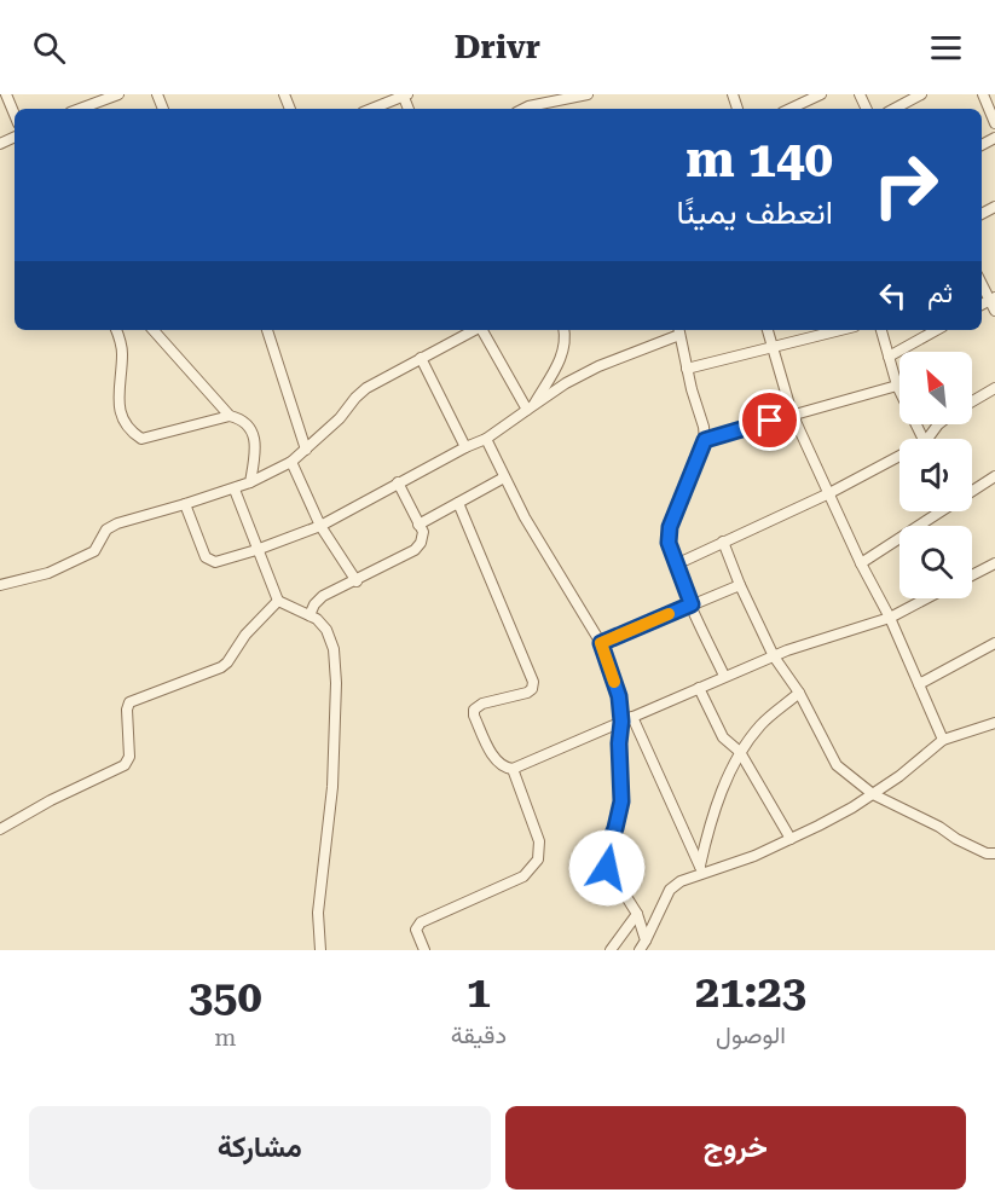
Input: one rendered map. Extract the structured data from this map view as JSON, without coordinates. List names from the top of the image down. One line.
{"north":"top left","page":{"header":"Drivr","turn":["140 m","انعطف يمينًا"],"then":"ثم","eta":["21:23","الوصول","1","دقيقة","350","m"],"buttons":["خروج","مشاركة"]}}
